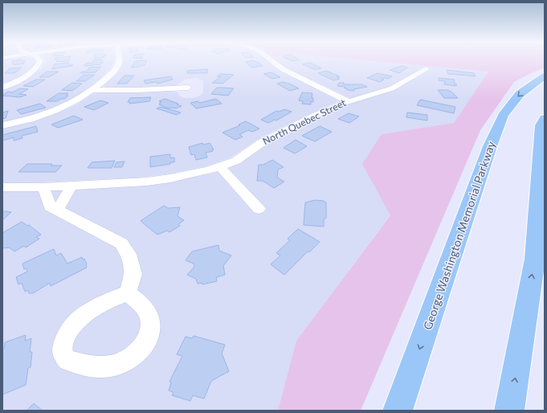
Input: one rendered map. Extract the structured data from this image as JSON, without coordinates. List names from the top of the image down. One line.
{"streets":{"highway":["George Washington Memorial Parkway"],"street":["North Quebec Street"]}}
